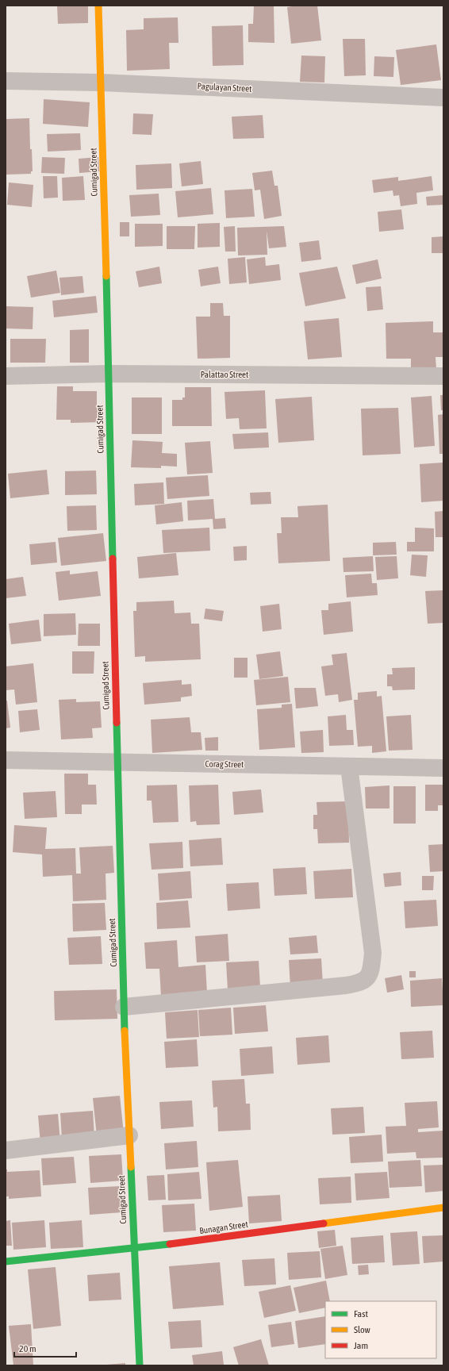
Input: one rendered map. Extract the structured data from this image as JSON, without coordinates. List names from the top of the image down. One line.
{"streets":{"street":["Pagulayan Street","Cumigad Street","Palattao Street","Corag Street","Bunagan Street"]},"crossings":[["Pagulayan Street","Cumigad Street"],["Cumigad Street","Palattao Street"],["Cumigad Street","Corag Street"],["Cumigad Street","Bunagan Street"]],"legend":["Fast","Slow","Jam"],"scale_bar":"20 m"}
